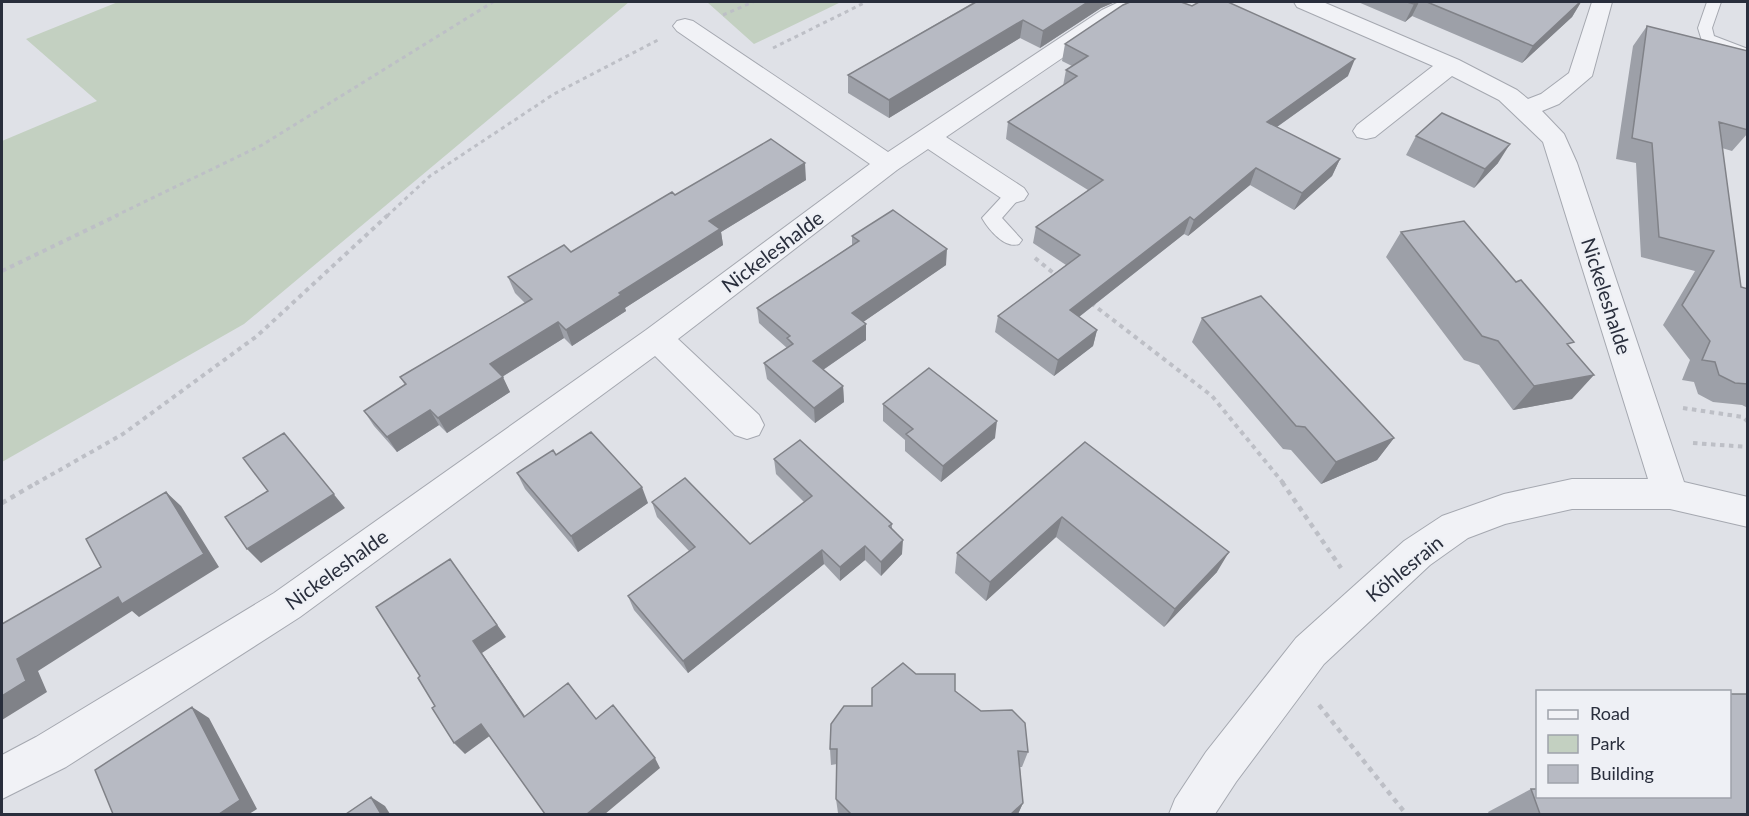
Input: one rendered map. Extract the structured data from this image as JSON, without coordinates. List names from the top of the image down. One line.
{"streets":{"street":["Nickeleshalde","Köhlesrain"]},"crossings":[["Nickeleshalde","Köhlesrain"]],"legend":["Road","Park","Building"]}
